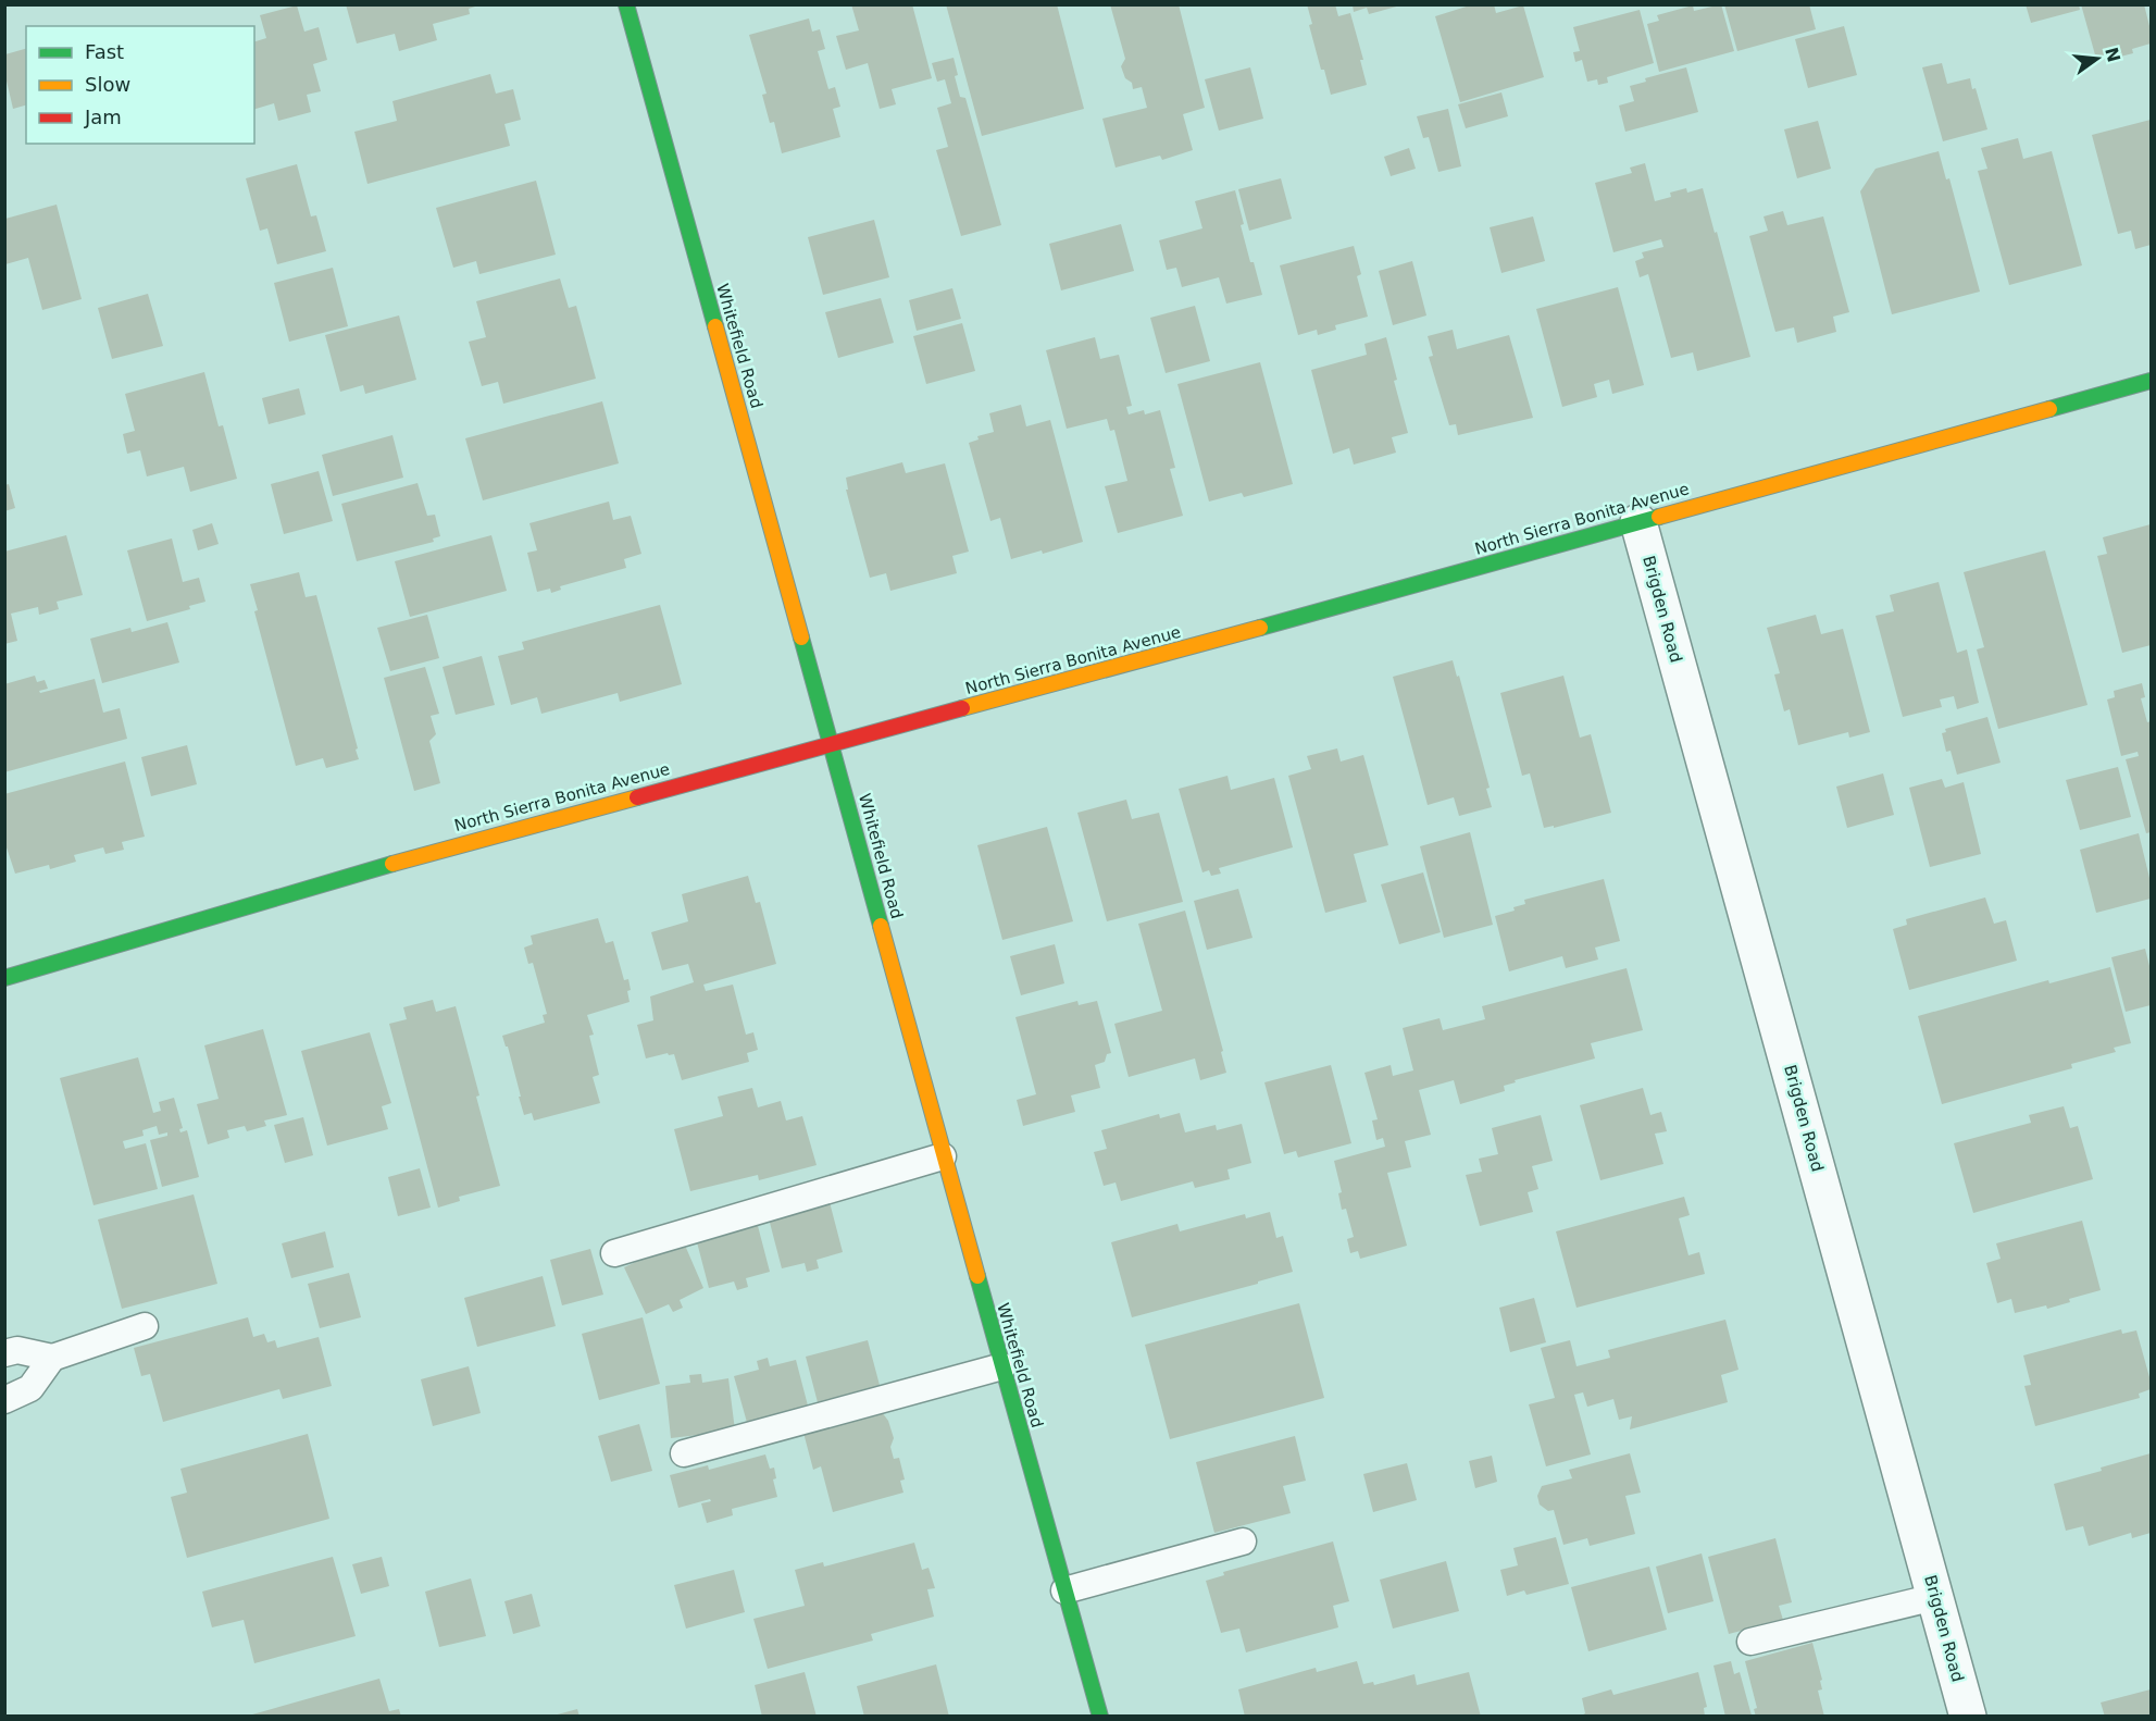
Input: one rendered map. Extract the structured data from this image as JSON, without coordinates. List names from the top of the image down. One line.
{"streets":{"street":["Whitefield Road","North Sierra Bonita Avenue","Brigden Road"]},"crossings":[["Whitefield Road","North Sierra Bonita Avenue"],["North Sierra Bonita Avenue","Brigden Road"]],"legend":["Fast","Slow","Jam"],"north":"right"}
